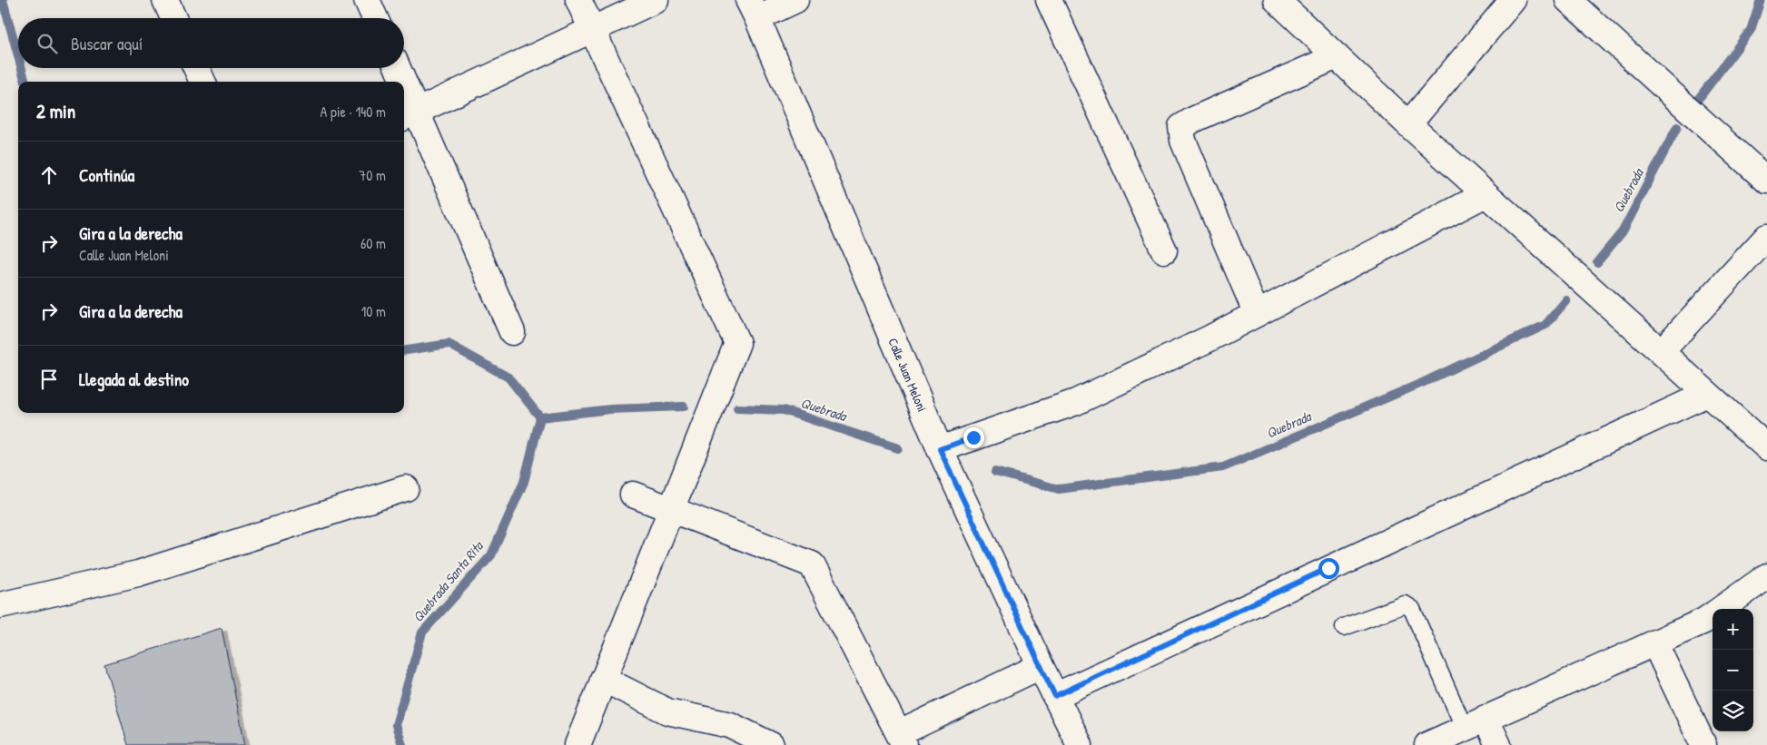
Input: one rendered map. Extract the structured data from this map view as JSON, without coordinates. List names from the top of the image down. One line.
{"streets":{"street":["Calle Juan Meloni"]},"water":["Quebrada","Quebrada Santa Rita"],"page":{"search":"Buscar aquí","heading":["2 min","A pie · 140 m"],"list":[["Continúa","70 m"],["Gira a la derecha","Calle Juan Meloni","60 m"],["Gira a la derecha","10 m"],"Llegada al destino"],"map_buttons":["+","−"]}}
